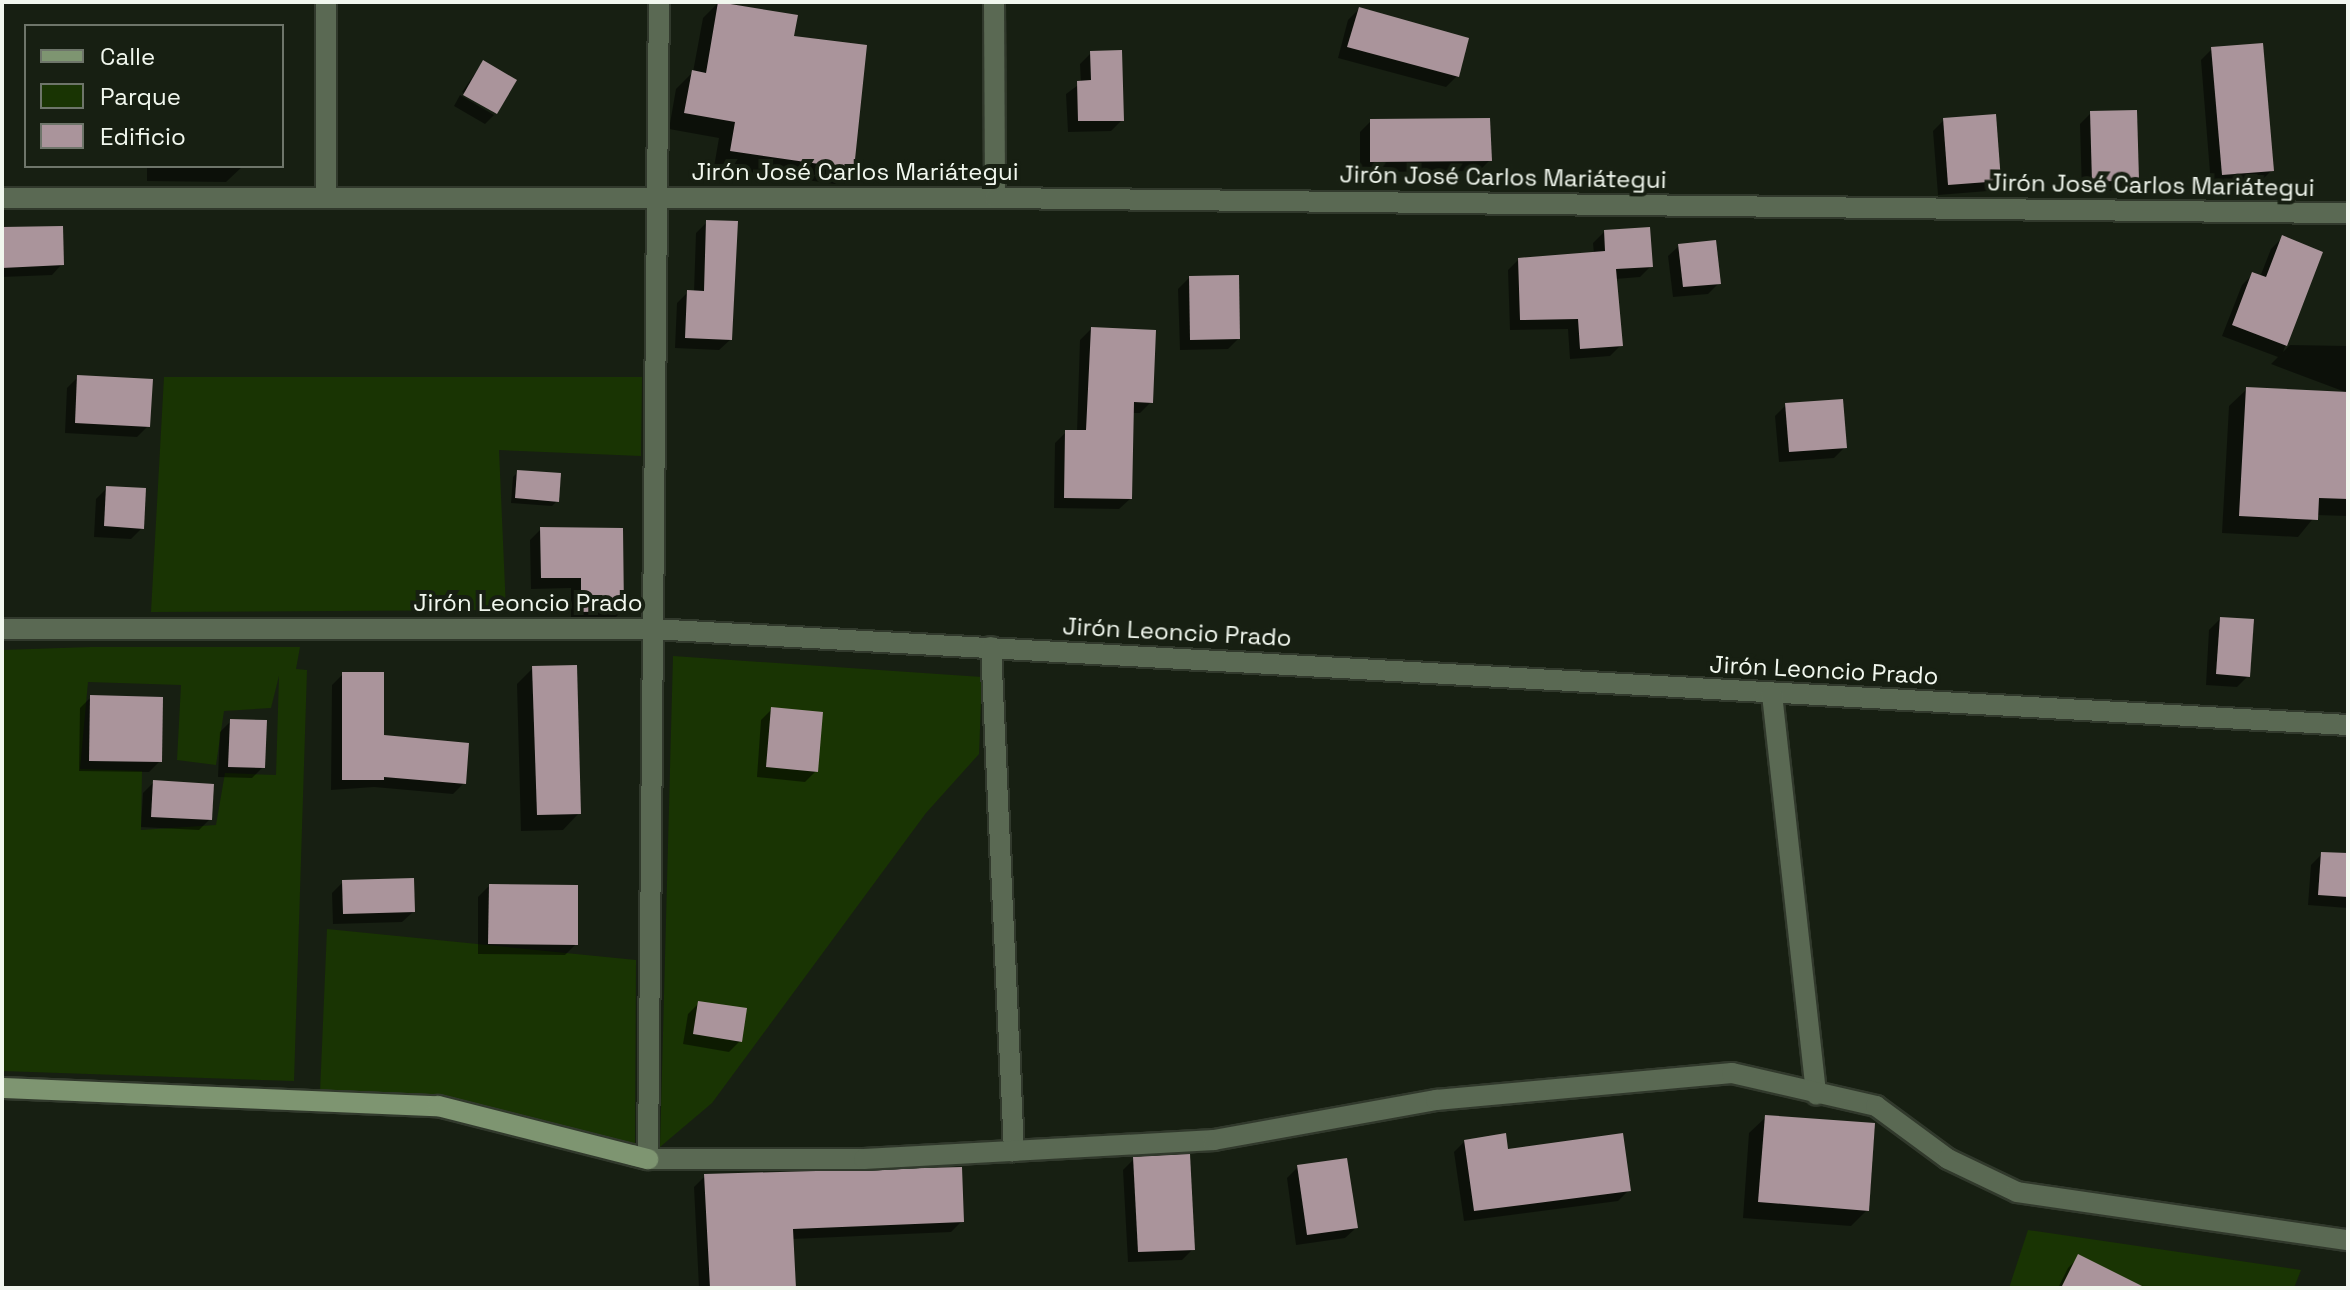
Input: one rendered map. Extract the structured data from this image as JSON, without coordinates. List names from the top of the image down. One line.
{"streets":{"street":["Jirón José Carlos Mariátegui","Jirón Leoncio Prado"]},"legend":["Calle","Parque","Edificio"]}
